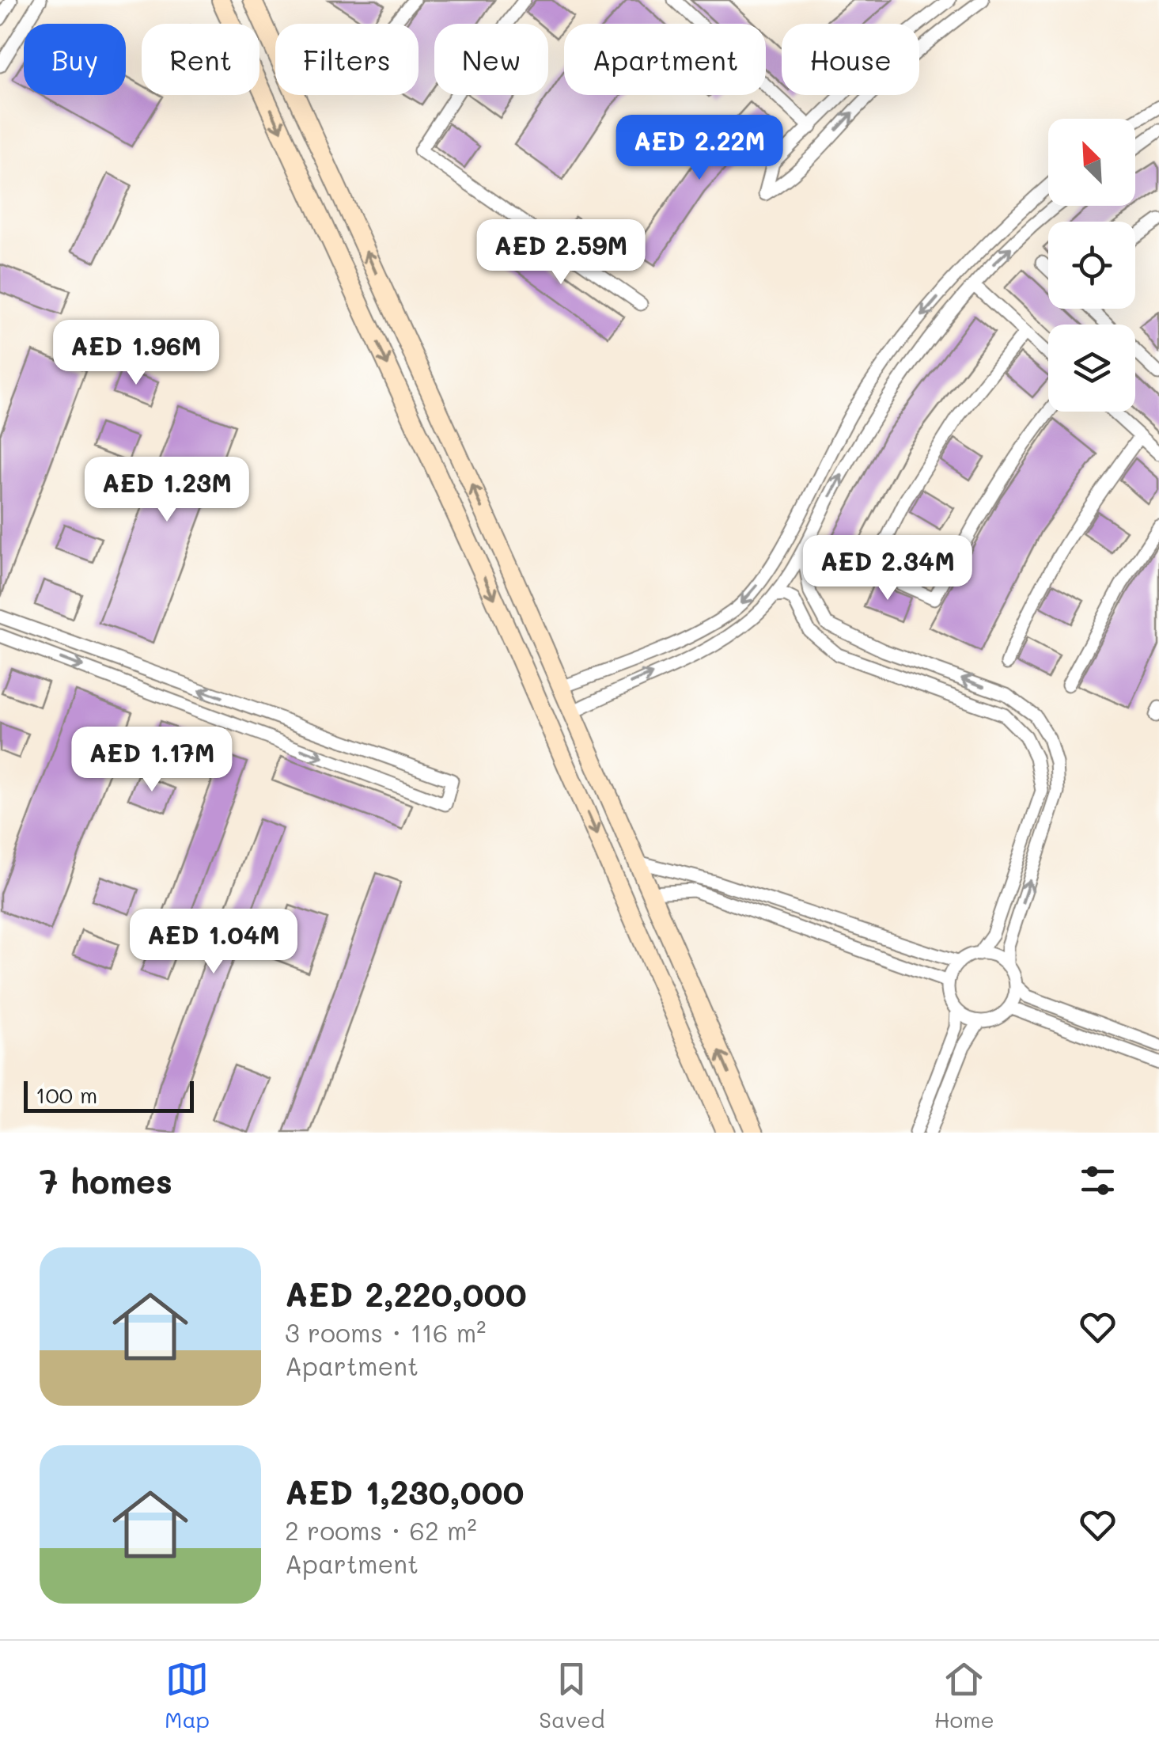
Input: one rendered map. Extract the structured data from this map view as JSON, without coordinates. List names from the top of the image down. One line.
{"scale_bar":"100 m","north":"top left","page":{"chip":["Buy","Rent","Filters","New","Apartment","House"],"price":["AED 2.22M","AED 2.59M","AED 1.96M","AED 1.23M","AED 2.34M","AED 1.17M","AED 1.04M"],"scale":"100 m","heading":"7 homes","list":[{"name":"AED 2,220,000","note":"3 rooms · 116 m² · Apartment"},{"name":"AED 1,230,000","note":"2 rooms · 62 m² · Apartment"}],"tabs":["Map","Saved","Home"]}}
